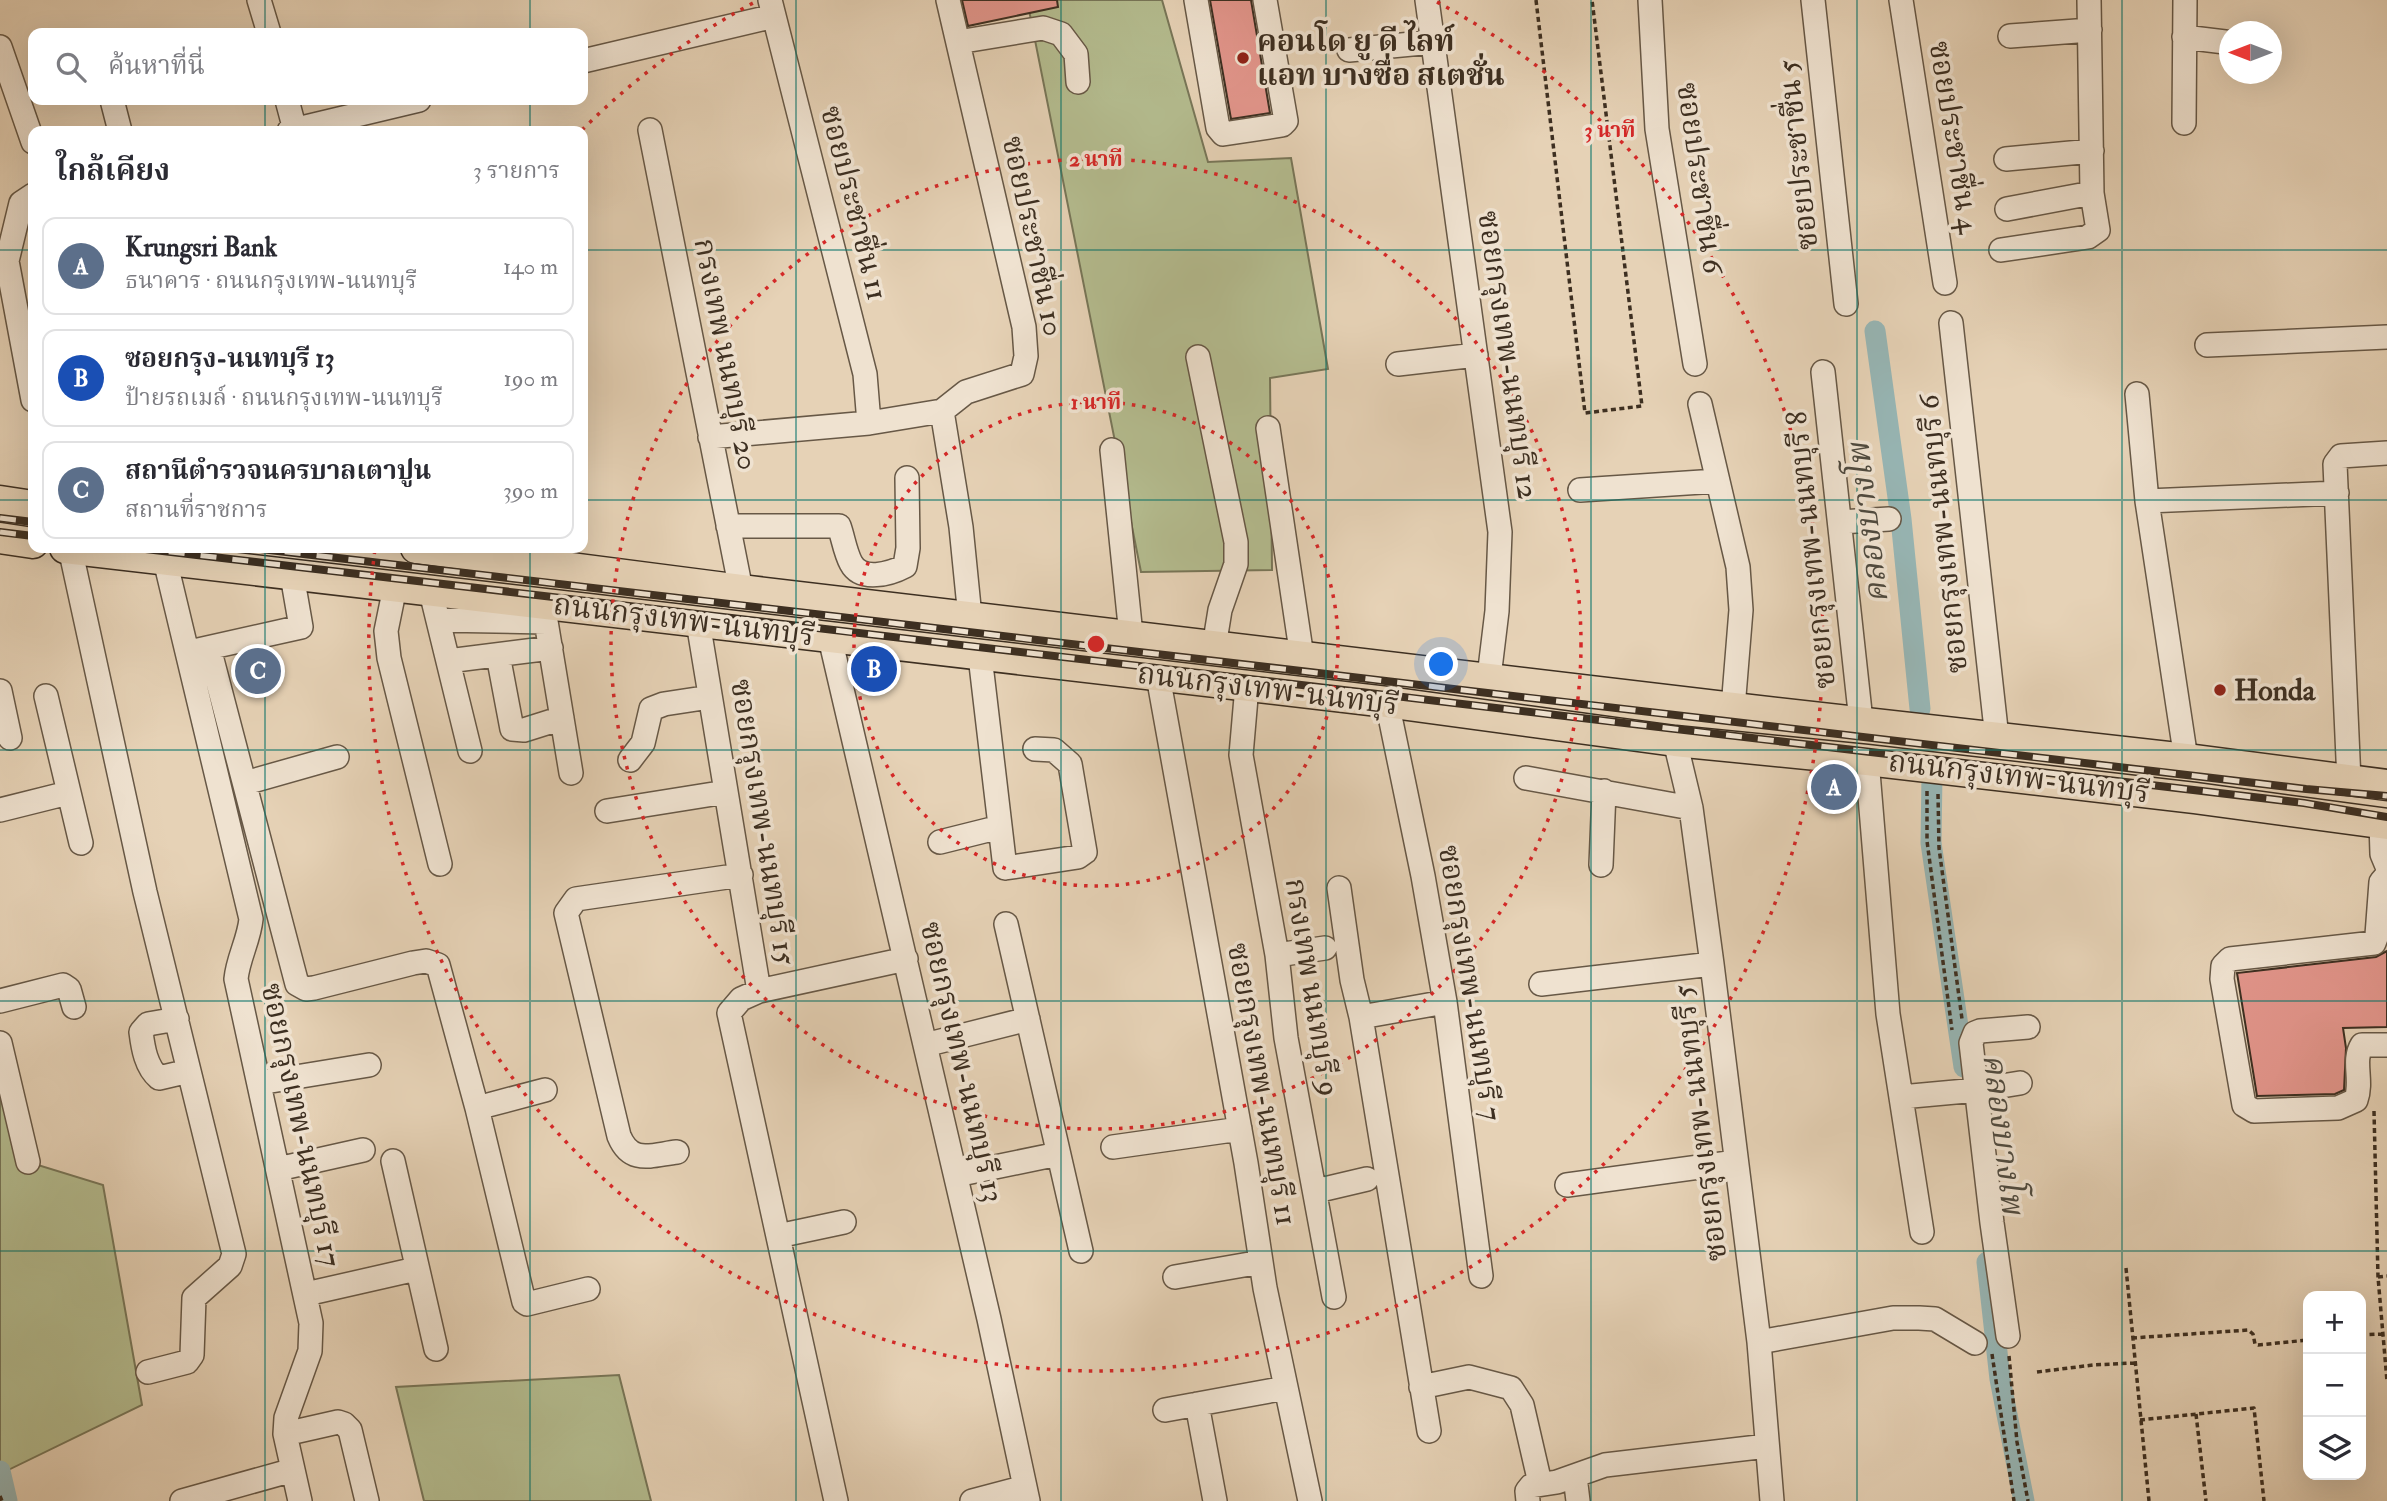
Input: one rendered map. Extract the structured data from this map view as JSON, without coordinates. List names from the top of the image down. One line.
{"streets":{"main road":["ถนนกรุงเทพ-นนทบุรี"],"street":["ซอยประชาชื่น 4","ซอยประชาชื่น 5","ซอยประชาชื่น 6","ซอยประชาชื่น 11","ซอยประชาชื่น 10","กรงเทพ นนทบุรี 20","ซอยกรุงเทพ-นนทบุรี 12","ซอยกรุงเทพ-นนทบุรี 6","ซอยกรุงเทพ-นนทบุรี 8","ซอยกรุงเทพ-นนทบุรี 15","ซอยกรุงเทพ-นนทบุรี 7","กรงเทพ นนทบุรี 9","ซอยกรุงเทพ-นนทบุรี 13","ซอยกรุงเทพ-นนทบุรี 11","ซอยกรุงเทพ-นนทบุรี 5","ซอยกรุงเทพ-นนทบุรี 17"]},"crossings":[["ซอยประชาชื่น 11","ซอยประชาชื่น 10"],["ซอยประชาชื่น 10","กรงเทพ นนทบุรี 20"],["กรงเทพ นนทบุรี 20","ถนนกรุงเทพ-นนทบุรี"],["ซอยกรุงเทพ-นนทบุรี 12","ถนนกรุงเทพ-นนทบุรี"],["ซอยกรุงเทพ-นนทบุรี 6","ถนนกรุงเทพ-นนทบุรี"],["ซอยกรุงเทพ-นนทบุรี 8","ถนนกรุงเทพ-นนทบุรี"],["ถนนกรุงเทพ-นนทบุรี","ซอยกรุงเทพ-นนทบุรี 15"],["ถนนกรุงเทพ-นนทบุรี","ซอยกรุงเทพ-นนทบุรี 7"],["ถนนกรุงเทพ-นนทบุรี","กรงเทพ นนทบุรี 9"],["ถนนกรุงเทพ-นนทบุรี","ซอยกรุงเทพ-นนทบุรี 13"],["ถนนกรุงเทพ-นนทบุรี","ซอยกรุงเทพ-นนทบุรี 11"],["ถนนกรุงเทพ-นนทบุรี","ซอยกรุงเทพ-นนทบุรี 5"],["ถนนกรุงเทพ-นนทบุรี","ซอยกรุงเทพ-นนทบุรี 17"]],"water":["คลองบางโพ"],"places":["คอนโด ยู ดี ไลท์ แอท บางซื่อ สเตชั่น","Honda"],"north":"left","page":{"search":"ค้นหาที่นี่","heading":["ใกล้เคียง","3 รายการ"],"list":[{"mark":"A","name":"Krungsri Bank","note":"ธนาคาร · ถนนกรุงเทพ-นนทบุรี","value":"140 m"},{"mark":"B","name":"ซอยกรุง-นนทบุรี 13","note":"ป้ายรถเมล์ · ถนนกรุงเทพ-นนทบุรี","value":"190 m"},{"mark":"C","name":"สถานีตำรวจนครบาลเตาปูน","note":"สถานที่ราชการ","value":"390 m"}],"pins":["B","C","A"],"map_buttons":["+","−"]},"rings":["3 นาที","2 นาที","1 นาที"]}
